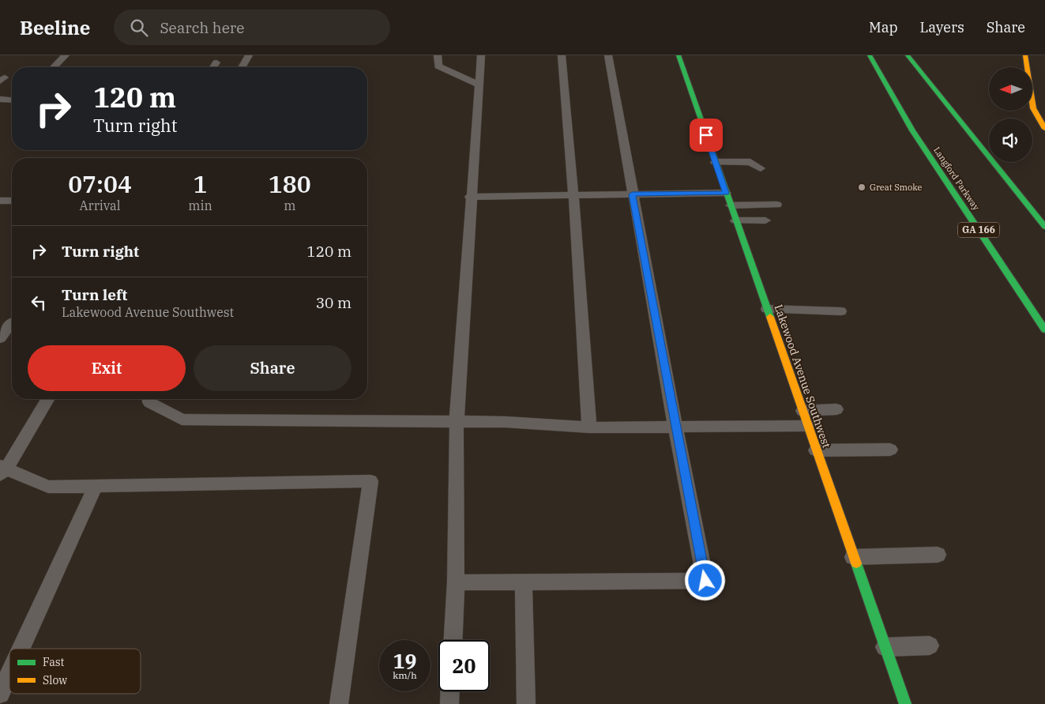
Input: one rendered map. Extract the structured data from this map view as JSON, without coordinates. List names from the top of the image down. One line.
{"streets":{"main road":["Langford Parkway","GA 166","Lakewood Avenue Southwest"]},"places":["Great Smoke"],"legend":["Fast","Slow"],"north":"left","page":{"header":"Beeline","search":"Search here","nav":["Map","Layers","Share"],"turn":["120 m","Turn right"],"eta":["07:04","Arrival","1","min","180","m"],"list":[{"name":"Turn right","value":"120 m"},{"name":"Turn left","note":"Lakewood Avenue Southwest","value":"30 m"}],"buttons":["Exit","Share"],"speed":"19 km/h","limit":"20"}}
